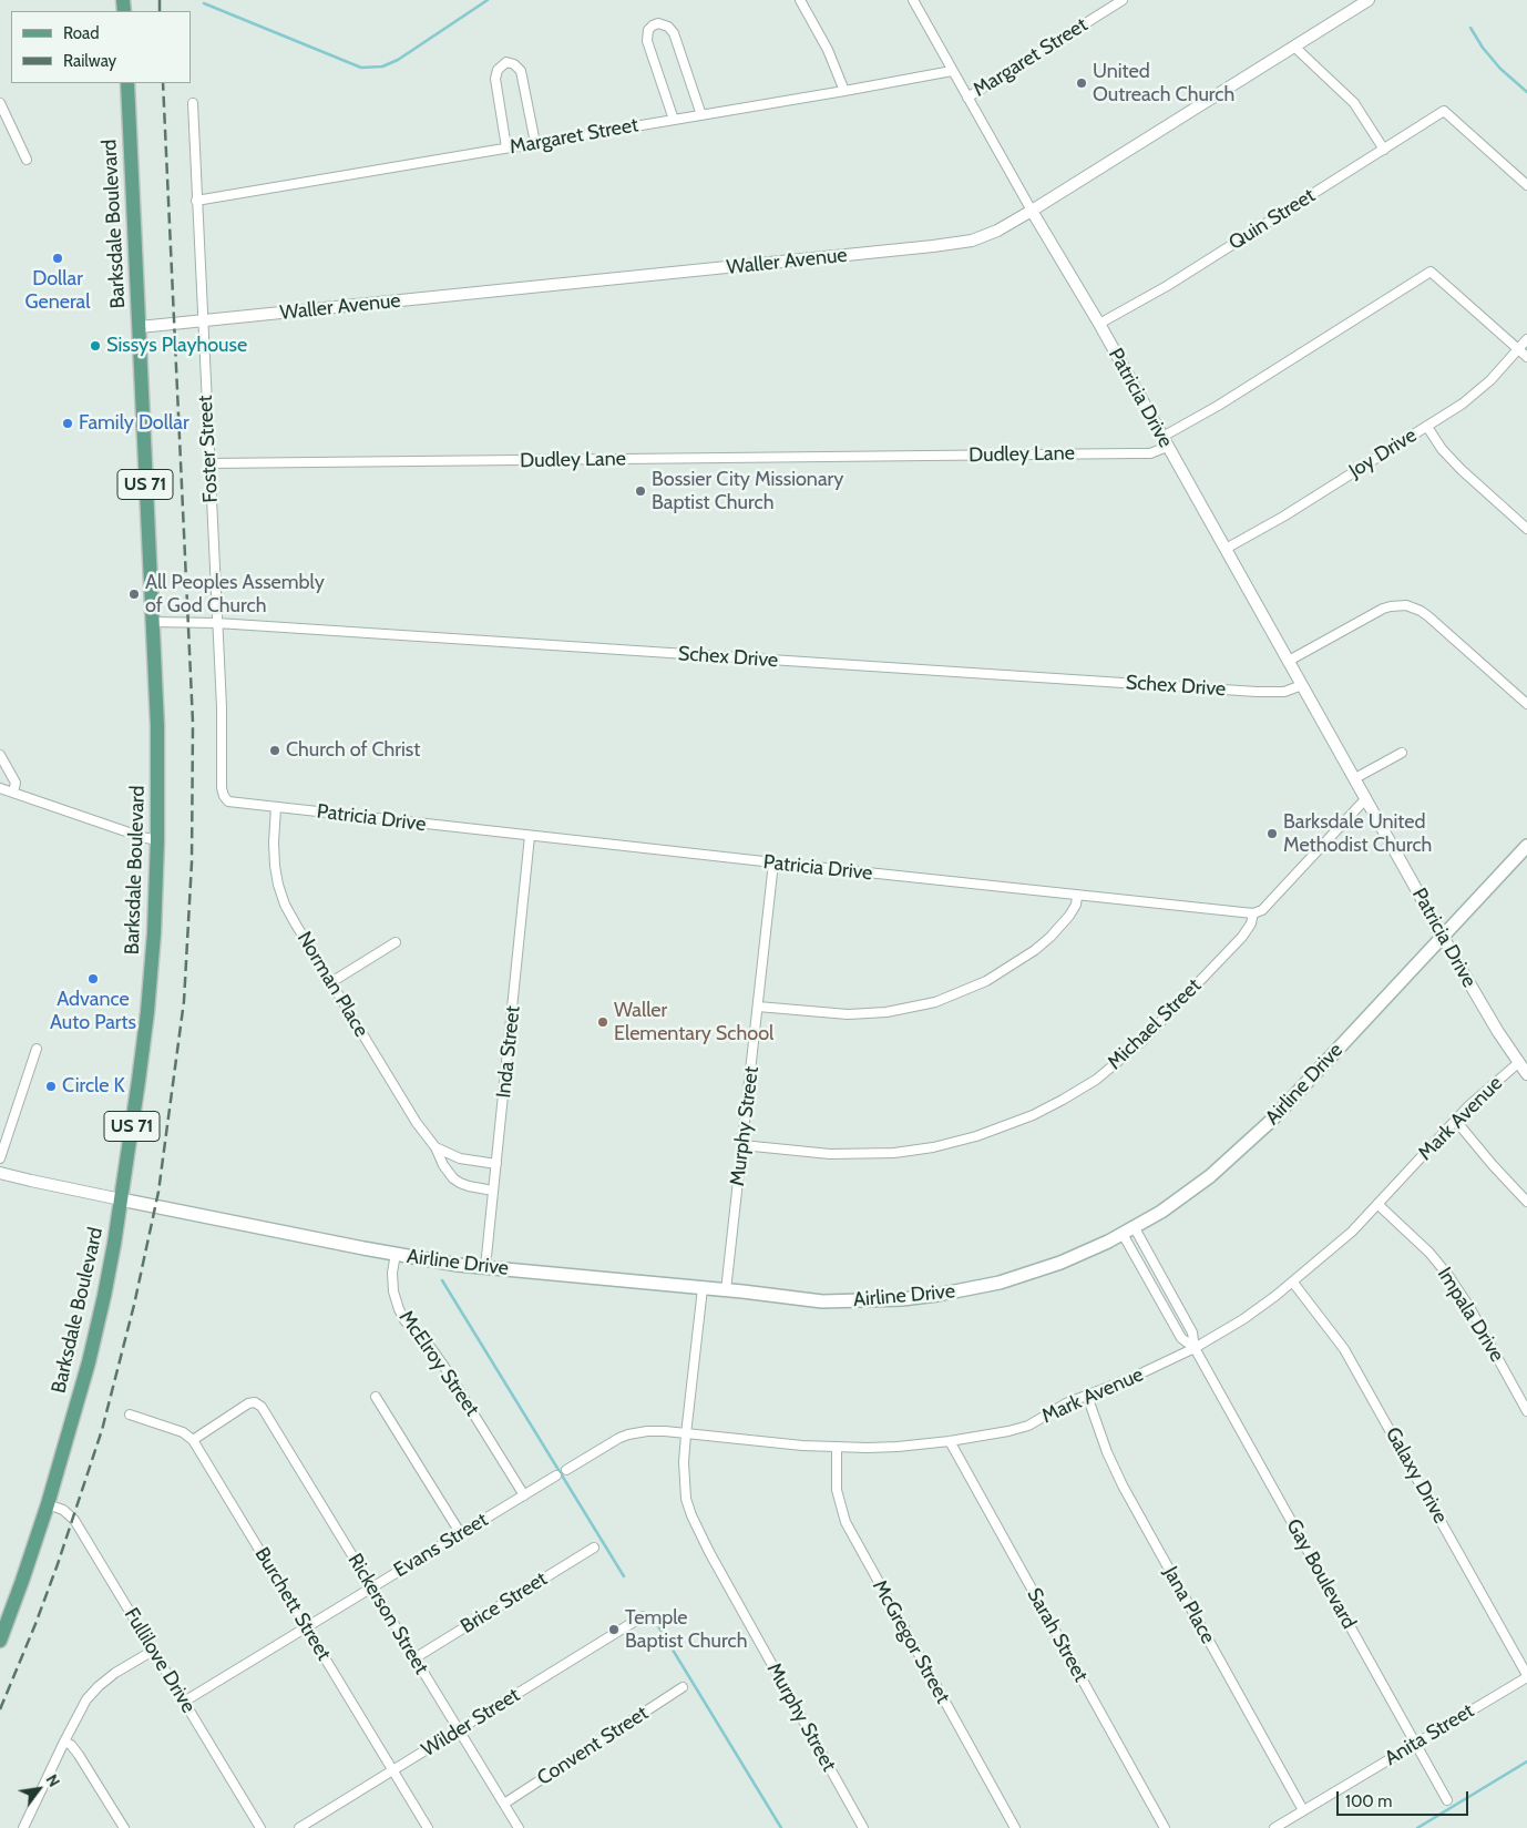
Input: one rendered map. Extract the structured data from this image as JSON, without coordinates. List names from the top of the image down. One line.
{"streets":{"main road":["Barksdale Boulevard","US 71","Airline Drive"],"street":["Margaret Street","Quin Street","Waller Avenue","Patricia Drive","Foster Street","Joy Drive","Dudley Lane","Schex Drive","Norman Place","Michael Street","Inda Street","Mark Avenue","Murphy Street","Impala Drive","McElroy Street","Galaxy Drive","Evans Street","Gay Boulevard","Brice Street","Burchett Street","Jana Place","Rickerson Street","Sarah Street","McGregor Street","Fullilove Drive","Wilder Street","Anita Street","Convent Street"]},"crossings":[["Margaret Street","Patricia Drive"],["Margaret Street","Foster Street"],["Quin Street","Patricia Drive"],["Barksdale Boulevard","Waller Avenue"],["Barksdale Boulevard","Schex Drive"],["Barksdale Boulevard","Airline Drive"],["Barksdale Boulevard","Fullilove Drive"],["Waller Avenue","Patricia Drive"],["Waller Avenue","Foster Street"],["Patricia Drive","Foster Street"],["Patricia Drive","Joy Drive"],["Patricia Drive","Dudley Lane"],["Patricia Drive","Schex Drive"],["Patricia Drive","Norman Place"],["Patricia Drive","Michael Street"],["Patricia Drive","Inda Street"],["Patricia Drive","Airline Drive"],["Patricia Drive","Mark Avenue"],["Patricia Drive","Murphy Street"],["Foster Street","Dudley Lane"],["Foster Street","Schex Drive"],["Joy Drive","Dudley Lane"],["Norman Place","Inda Street"],["Michael Street","Murphy Street"],["Inda Street","Airline Drive"],["Airline Drive","Murphy Street"],["Airline Drive","McElroy Street"],["Airline Drive","Gay Boulevard"],["Mark Avenue","Murphy Street"],["Mark Avenue","Impala Drive"],["Mark Avenue","Galaxy Drive"],["Mark Avenue","Gay Boulevard"],["Mark Avenue","Jana Place"],["Mark Avenue","Sarah Street"],["Mark Avenue","McGregor Street"],["McElroy Street","Evans Street"],["Galaxy Drive","Anita Street"],["Evans Street","Burchett Street"],["Evans Street","Rickerson Street"],["Evans Street","Fullilove Drive"],["Gay Boulevard","Anita Street"],["Brice Street","Rickerson Street"],["Burchett Street","Rickerson Street"],["Burchett Street","Wilder Street"],["Jana Place","Anita Street"],["Rickerson Street","Wilder Street"],["Rickerson Street","Convent Street"]],"places":["United Outreach Church","Dollar General","Sissys Playhouse","Family Dollar","Bossier City Missionary Baptist Church","All Peoples Assembly of God Church","Church of Christ","Barksdale United Methodist Church","Advance Auto Parts","Waller Elementary School","Circle K","Temple Baptist Church"],"legend":["Road","Railway"],"scale_bar":"100 m","north":"top right"}
